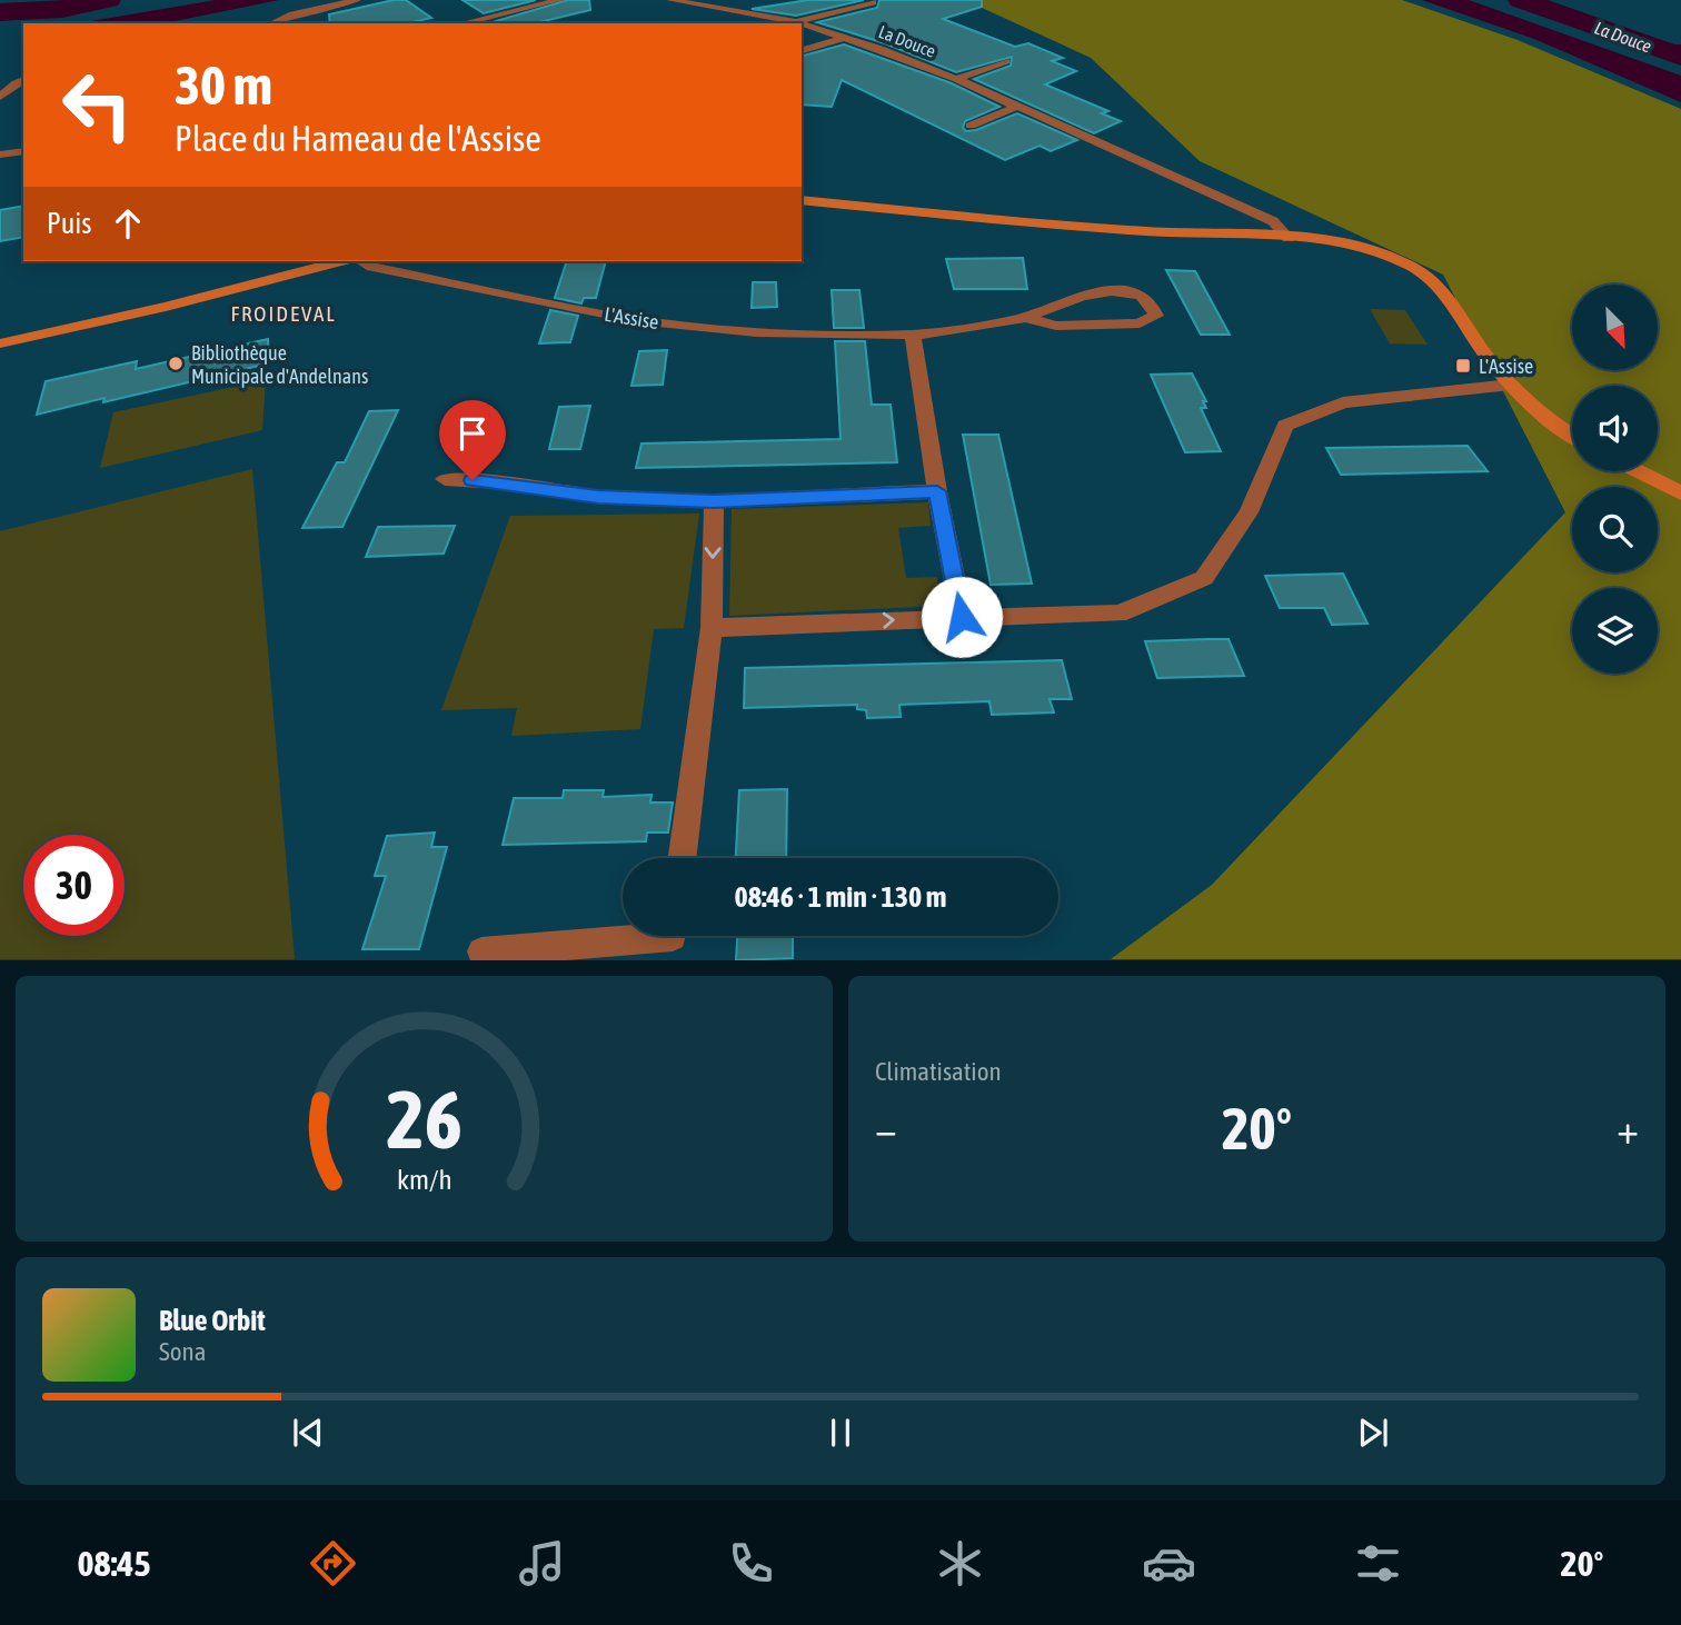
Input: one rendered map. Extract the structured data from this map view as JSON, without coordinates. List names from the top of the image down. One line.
{"streets":{"street":["La Douce","L'Assise"]},"districts":["FROIDEVAL"],"water":["La Douce"],"places":{"other":["Bibliothèque Municipale d'Andelnans"],"transit":["L'Assise"]},"north":"bottom right","page":{"turn":["30 m","Place du Hameau de l'Assise"],"then":"Puis","limit":"30","trip":"08:46 · 1 min · 130 m","tile":"Climatisation","heat":["−","20°","+"],"song":["Blue Orbit","Sona"],"tabs":["08:45","20°"],"gauge":["26","km/h"]}}
